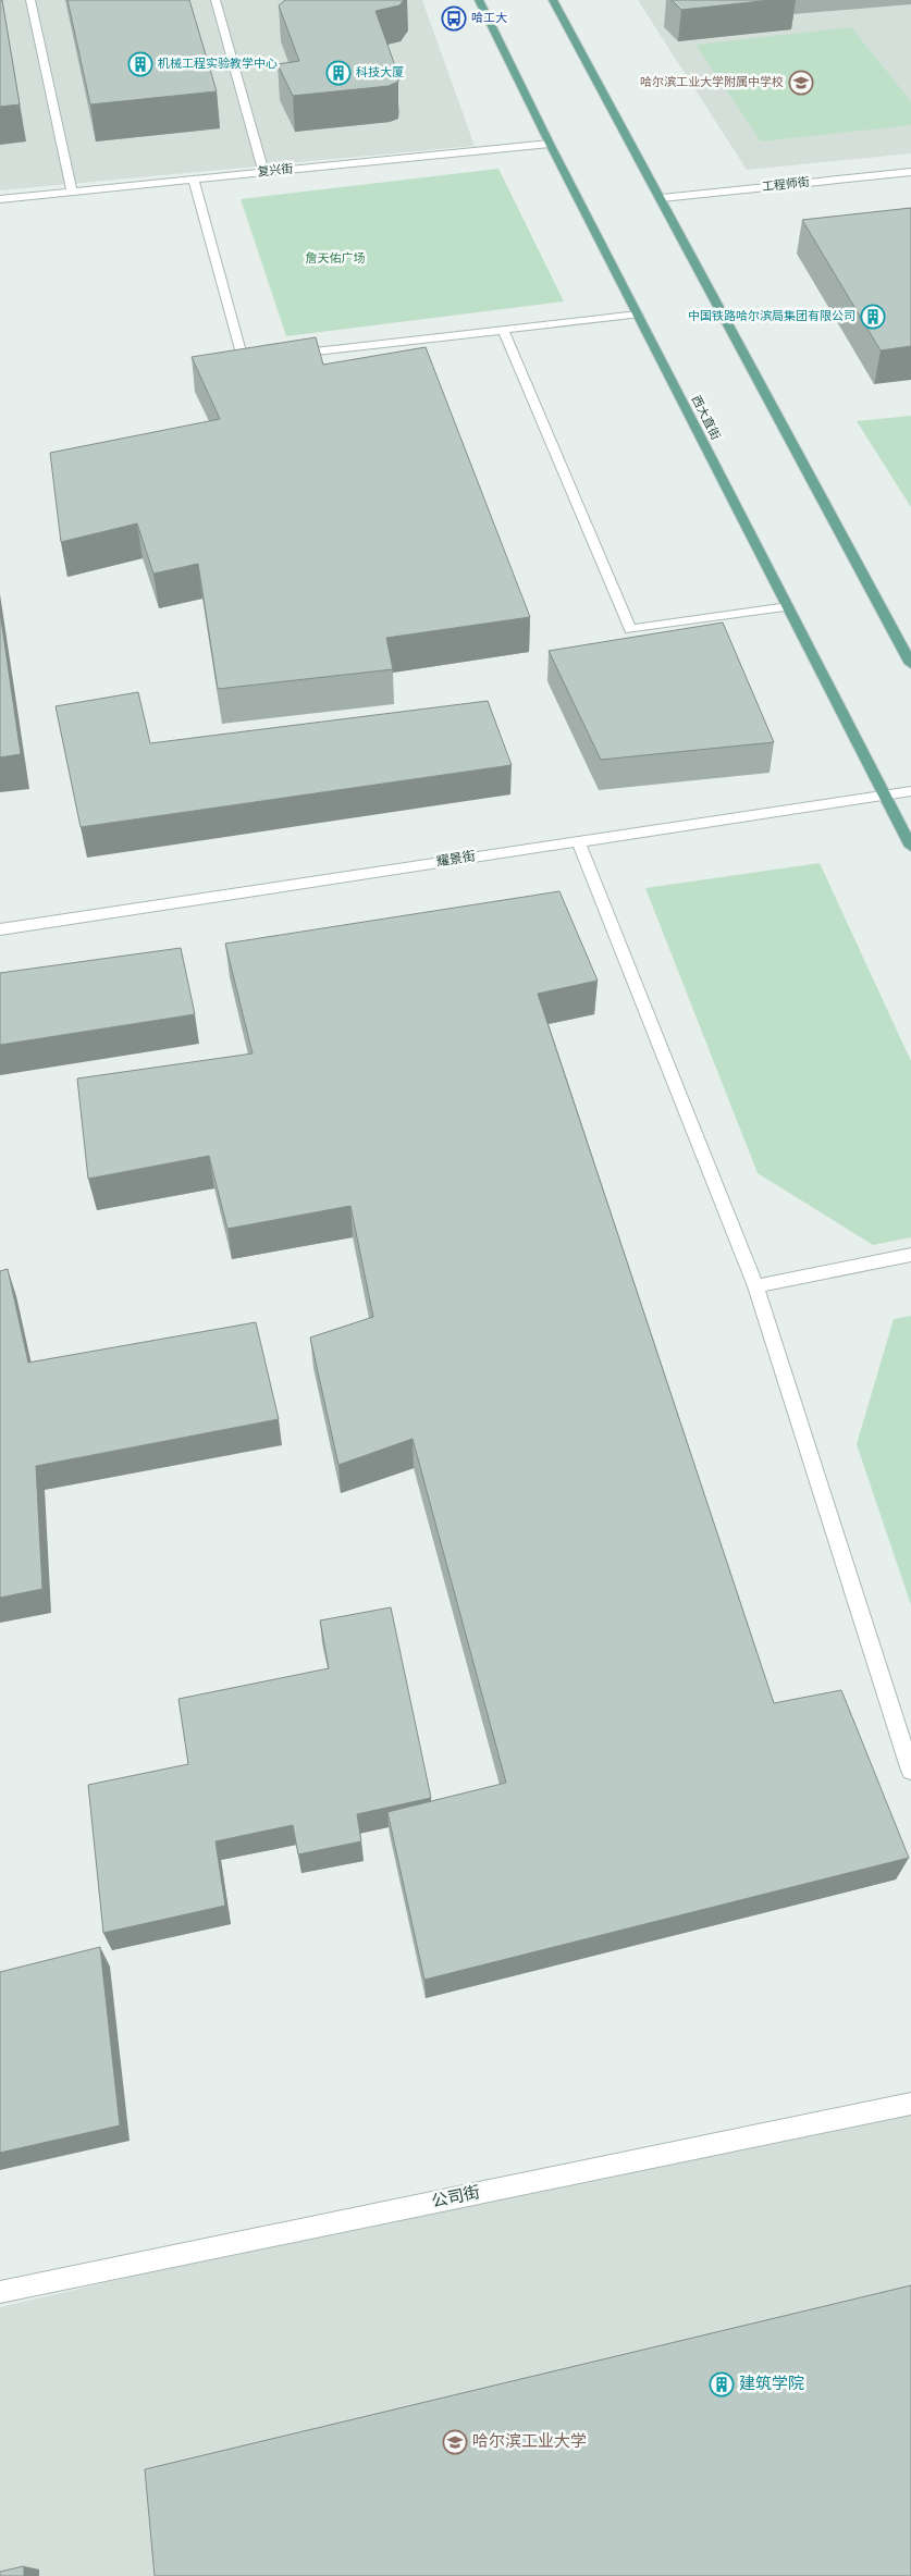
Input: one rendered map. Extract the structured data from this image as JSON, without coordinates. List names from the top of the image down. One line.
{"streets":{"main road":["西大直街"],"street":["复兴街","工程师街","耀景街","公司街"]},"crossings":[["复兴街","西大直街"],["西大直街","耀景街"]],"parks":["詹天佑广场"],"places":{"bus stop":["哈工大"],"building":["机械工程实验教学中心","科技大厦","中国铁路哈尔滨局集团有限公司","建筑学院"],"school or university":["哈尔滨工业大学附属中学校","哈尔滨工业大学"]}}
